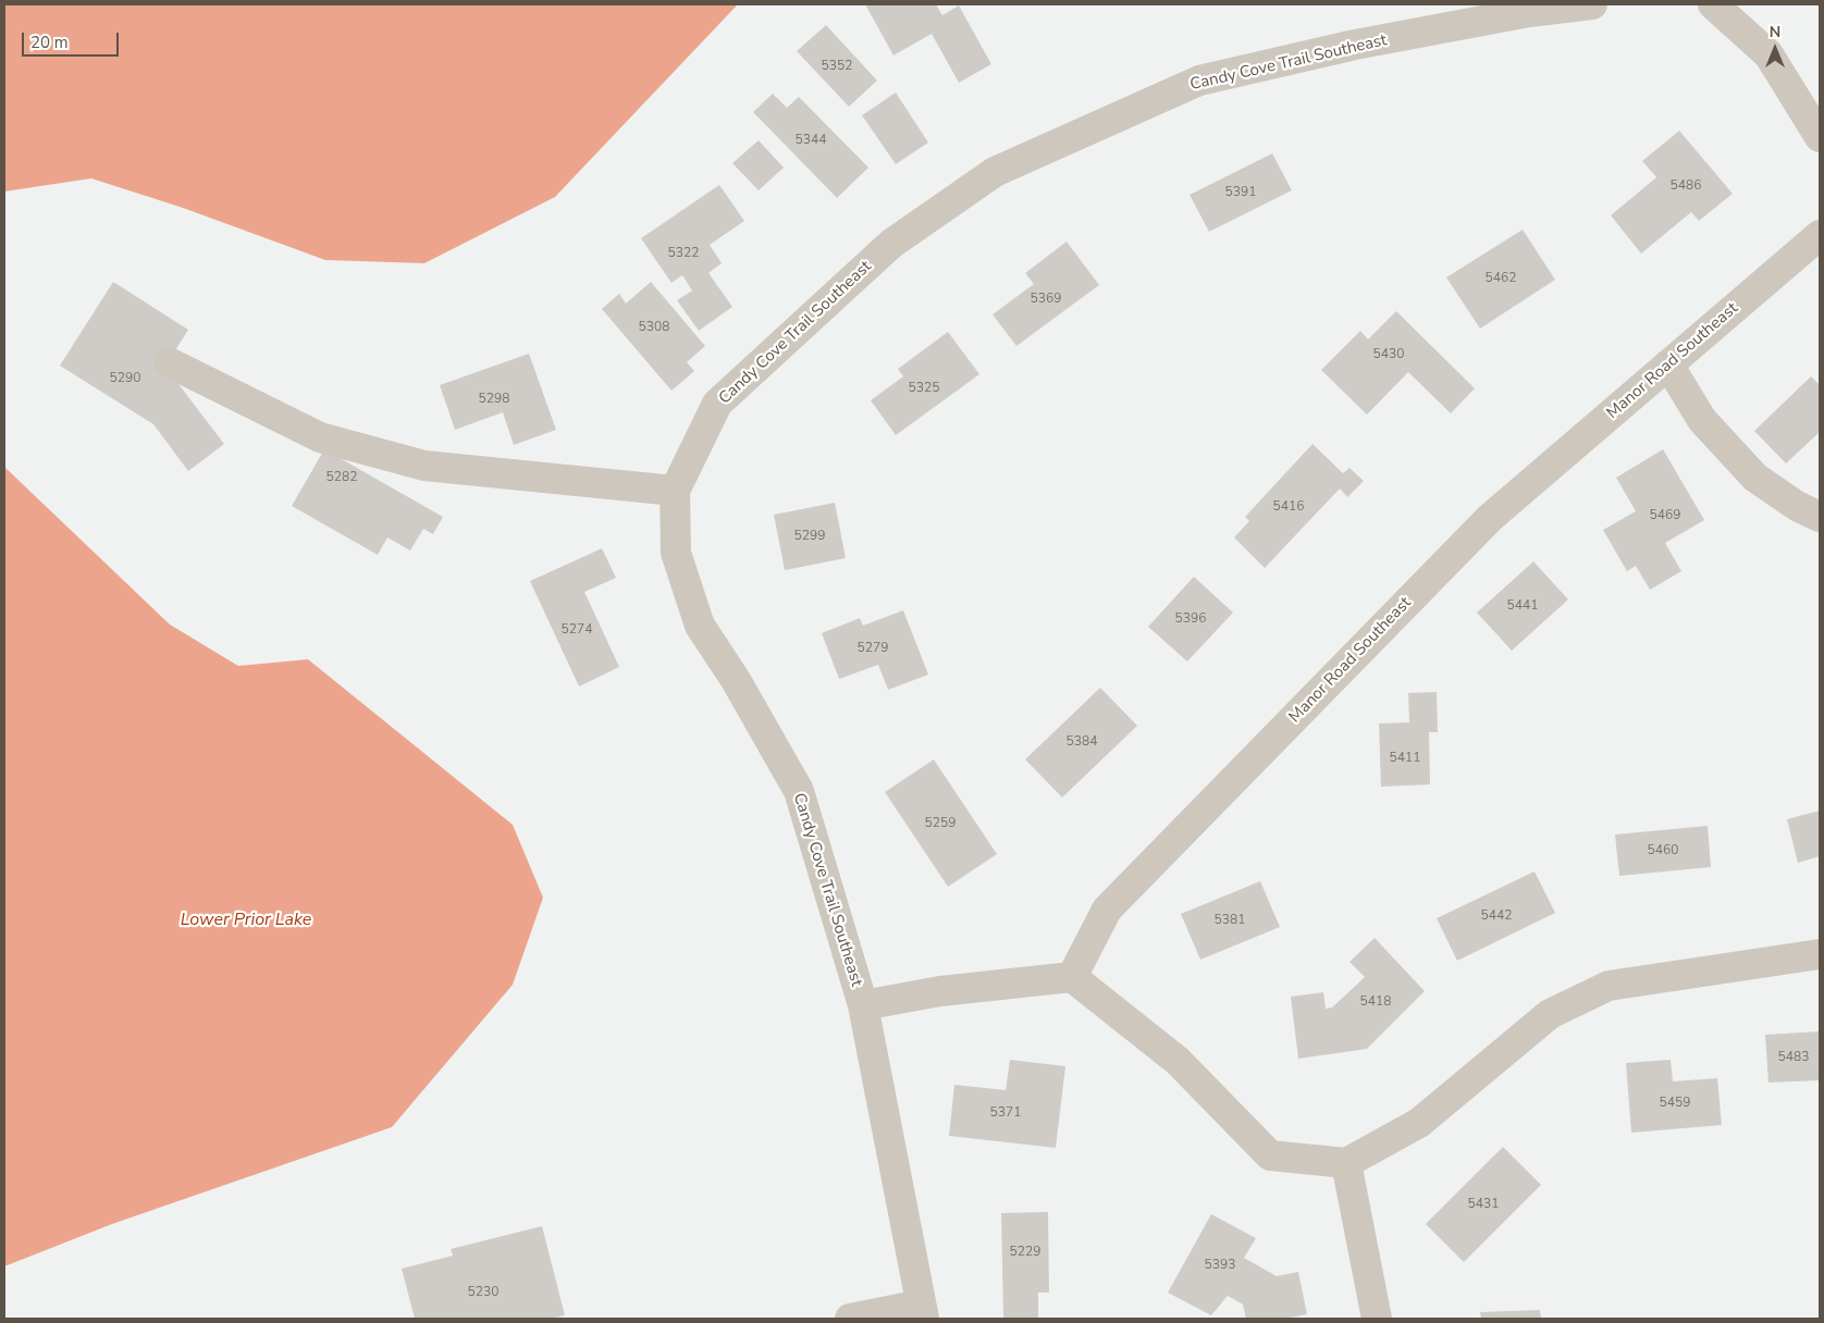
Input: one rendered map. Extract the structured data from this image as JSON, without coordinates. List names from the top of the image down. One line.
{"streets":{"street":["Candy Cove Trail Southeast","Manor Road Southeast"]},"water":["Lower Prior Lake"],"house_numbers":["5352","5344","5486","5391","5322","5462","5369","5308","5430","5290","5325","5298","5282","5416","5469","5299","5441","5396","5274","5279","5384","5411","5259","5460","5442","5381","5418","5483","5459","5371","5431","5229","5393","5230"],"scale_bar":"20 m","north":"top"}
